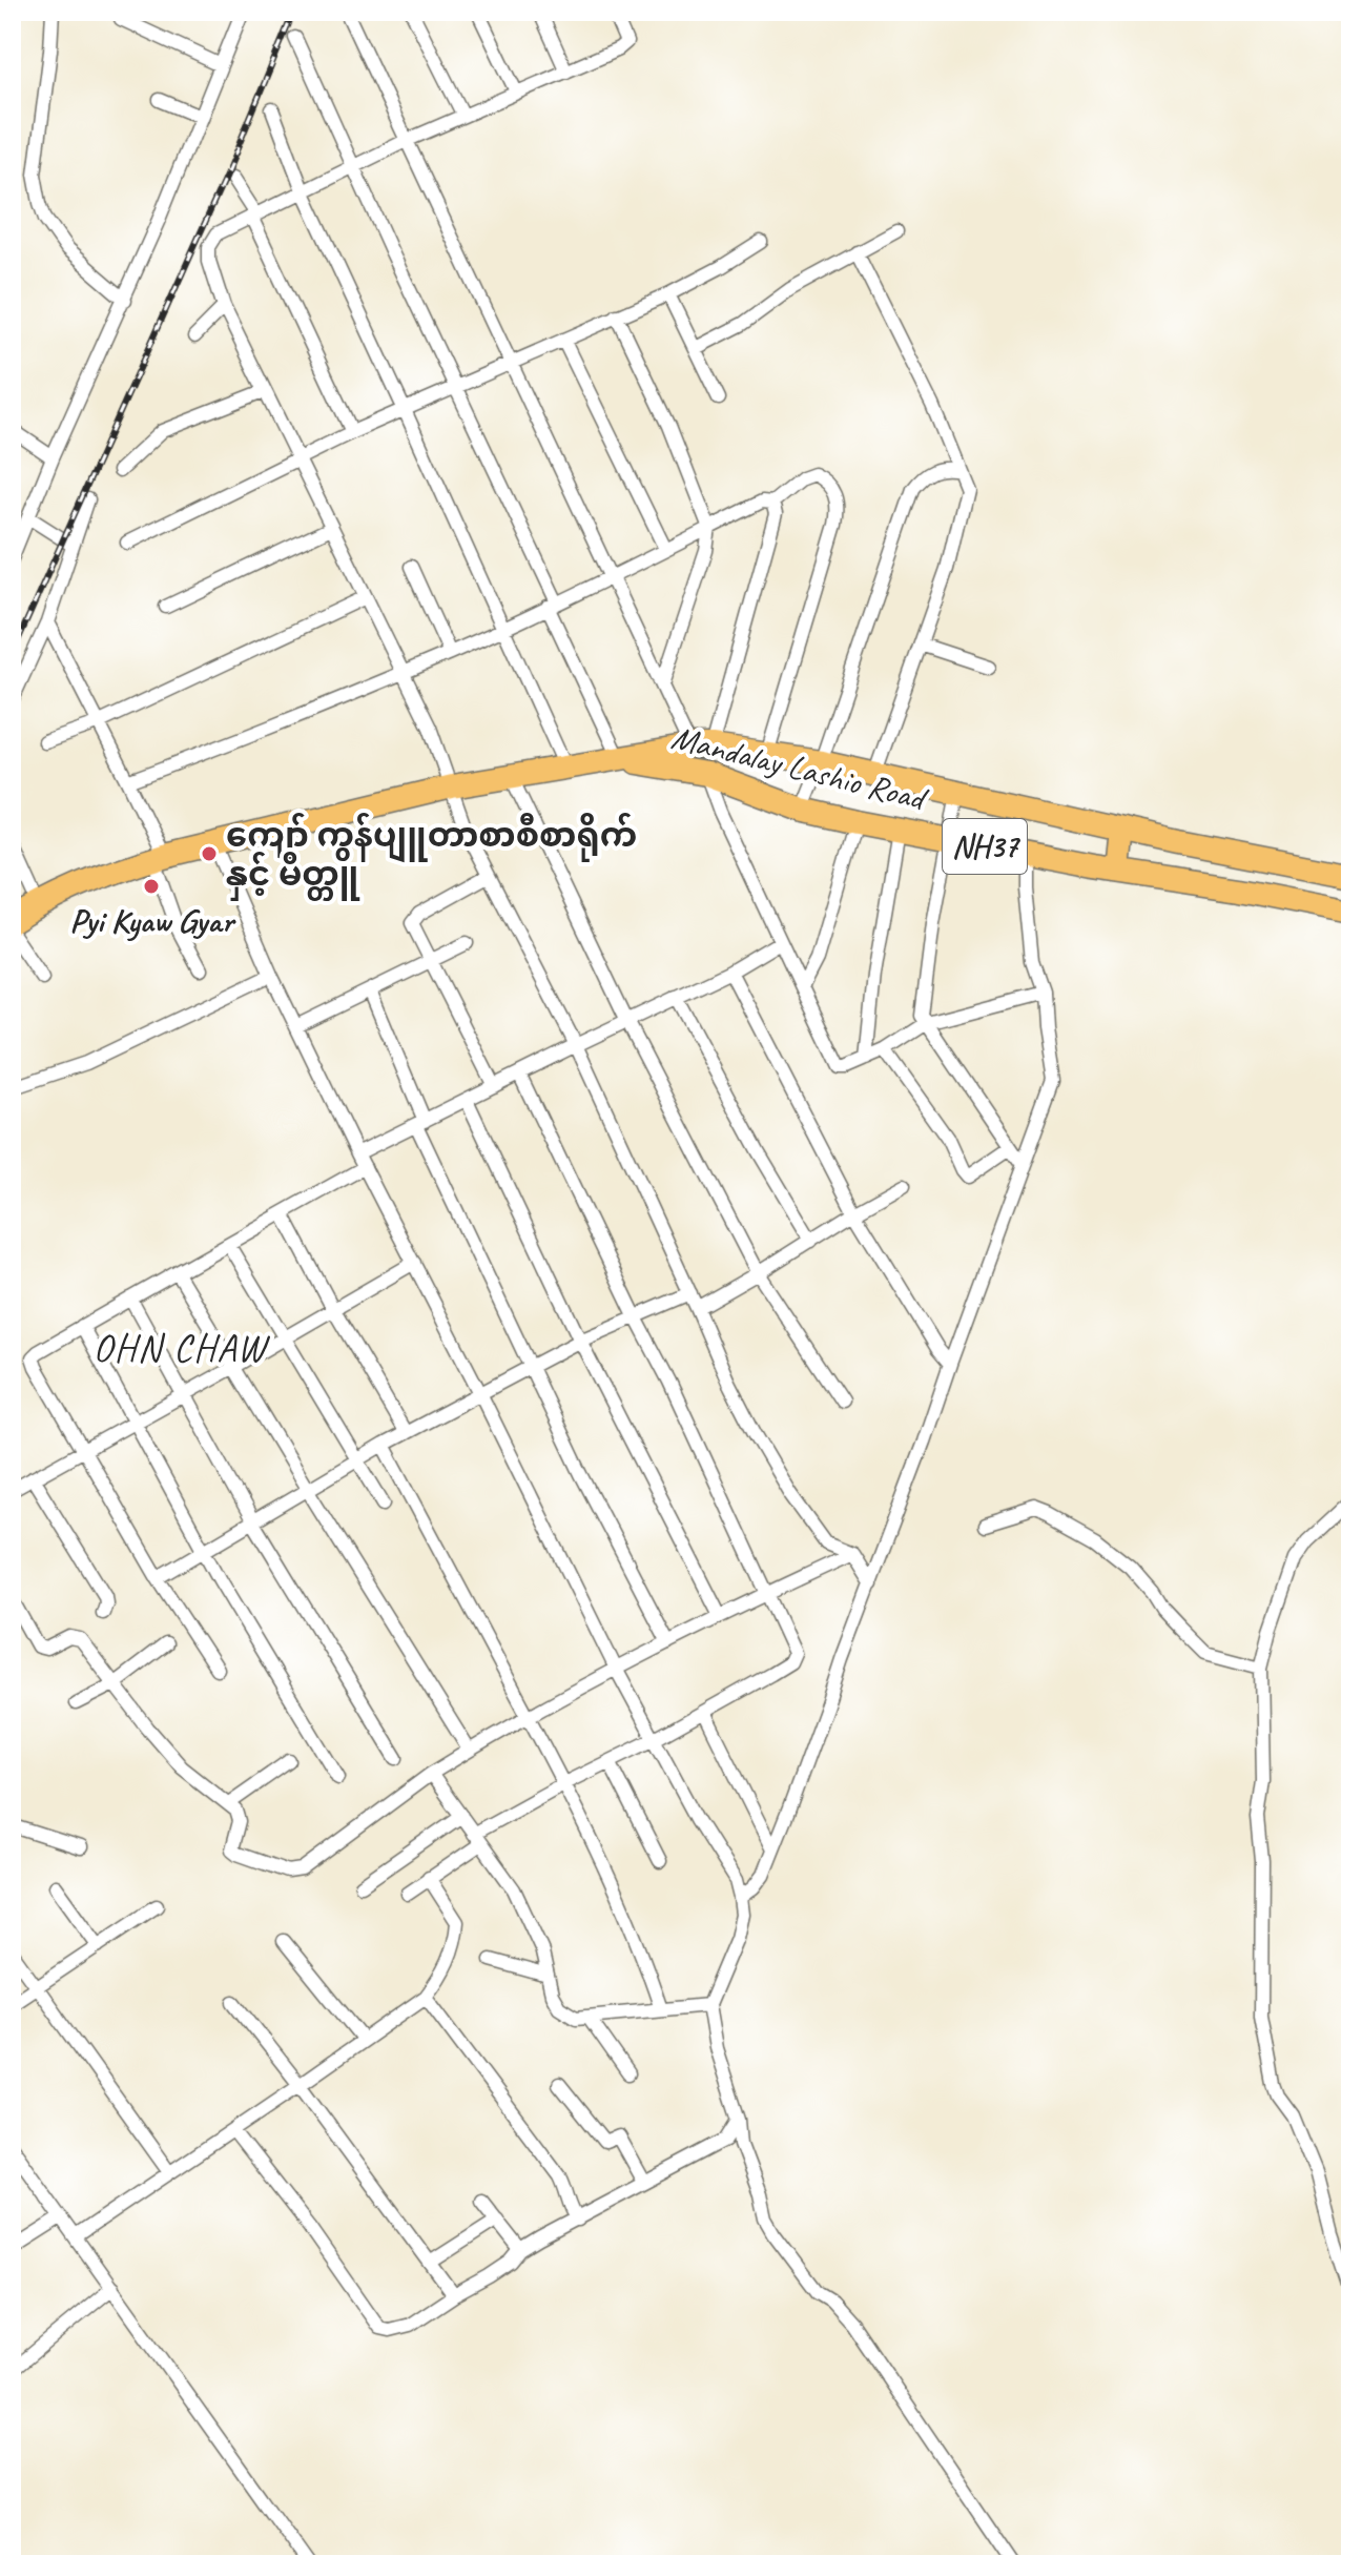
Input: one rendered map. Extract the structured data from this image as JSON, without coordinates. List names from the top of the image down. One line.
{"streets":{"highway":["Mandalay Lashio Road","NH37"]},"districts":["OHN CHAW"],"places":["ကျော် ကွန်ပျူတာစာစီစာရိုက် နှင့် မိတ္တူ","Pyi Kyaw Gyar"]}
